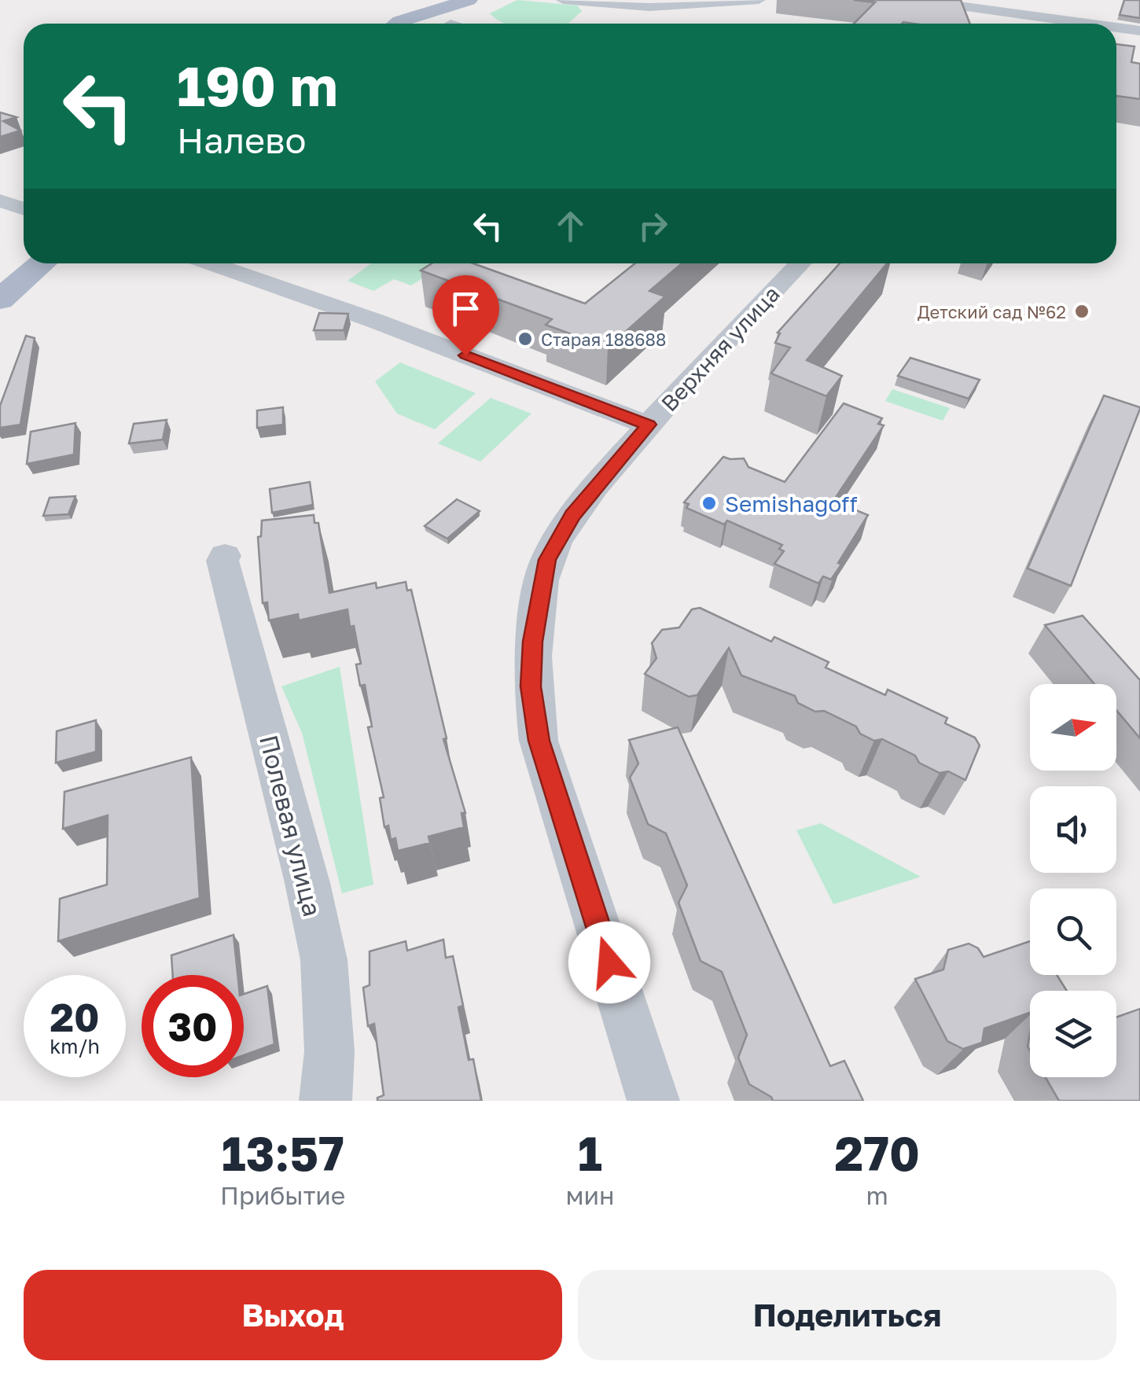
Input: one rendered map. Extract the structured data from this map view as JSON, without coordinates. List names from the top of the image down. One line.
{"streets":{"street":["Верхняя улица","Полевая улица"]},"places":["Детский сад №62","Старая 188688","Semishagoff"],"north":"right","page":{"turn":["190 m","Налево"],"speed":"20 km/h","limit":"30","eta":["13:57","Прибытие","1","мин","270","m"],"buttons":["Выход","Поделиться"]}}
